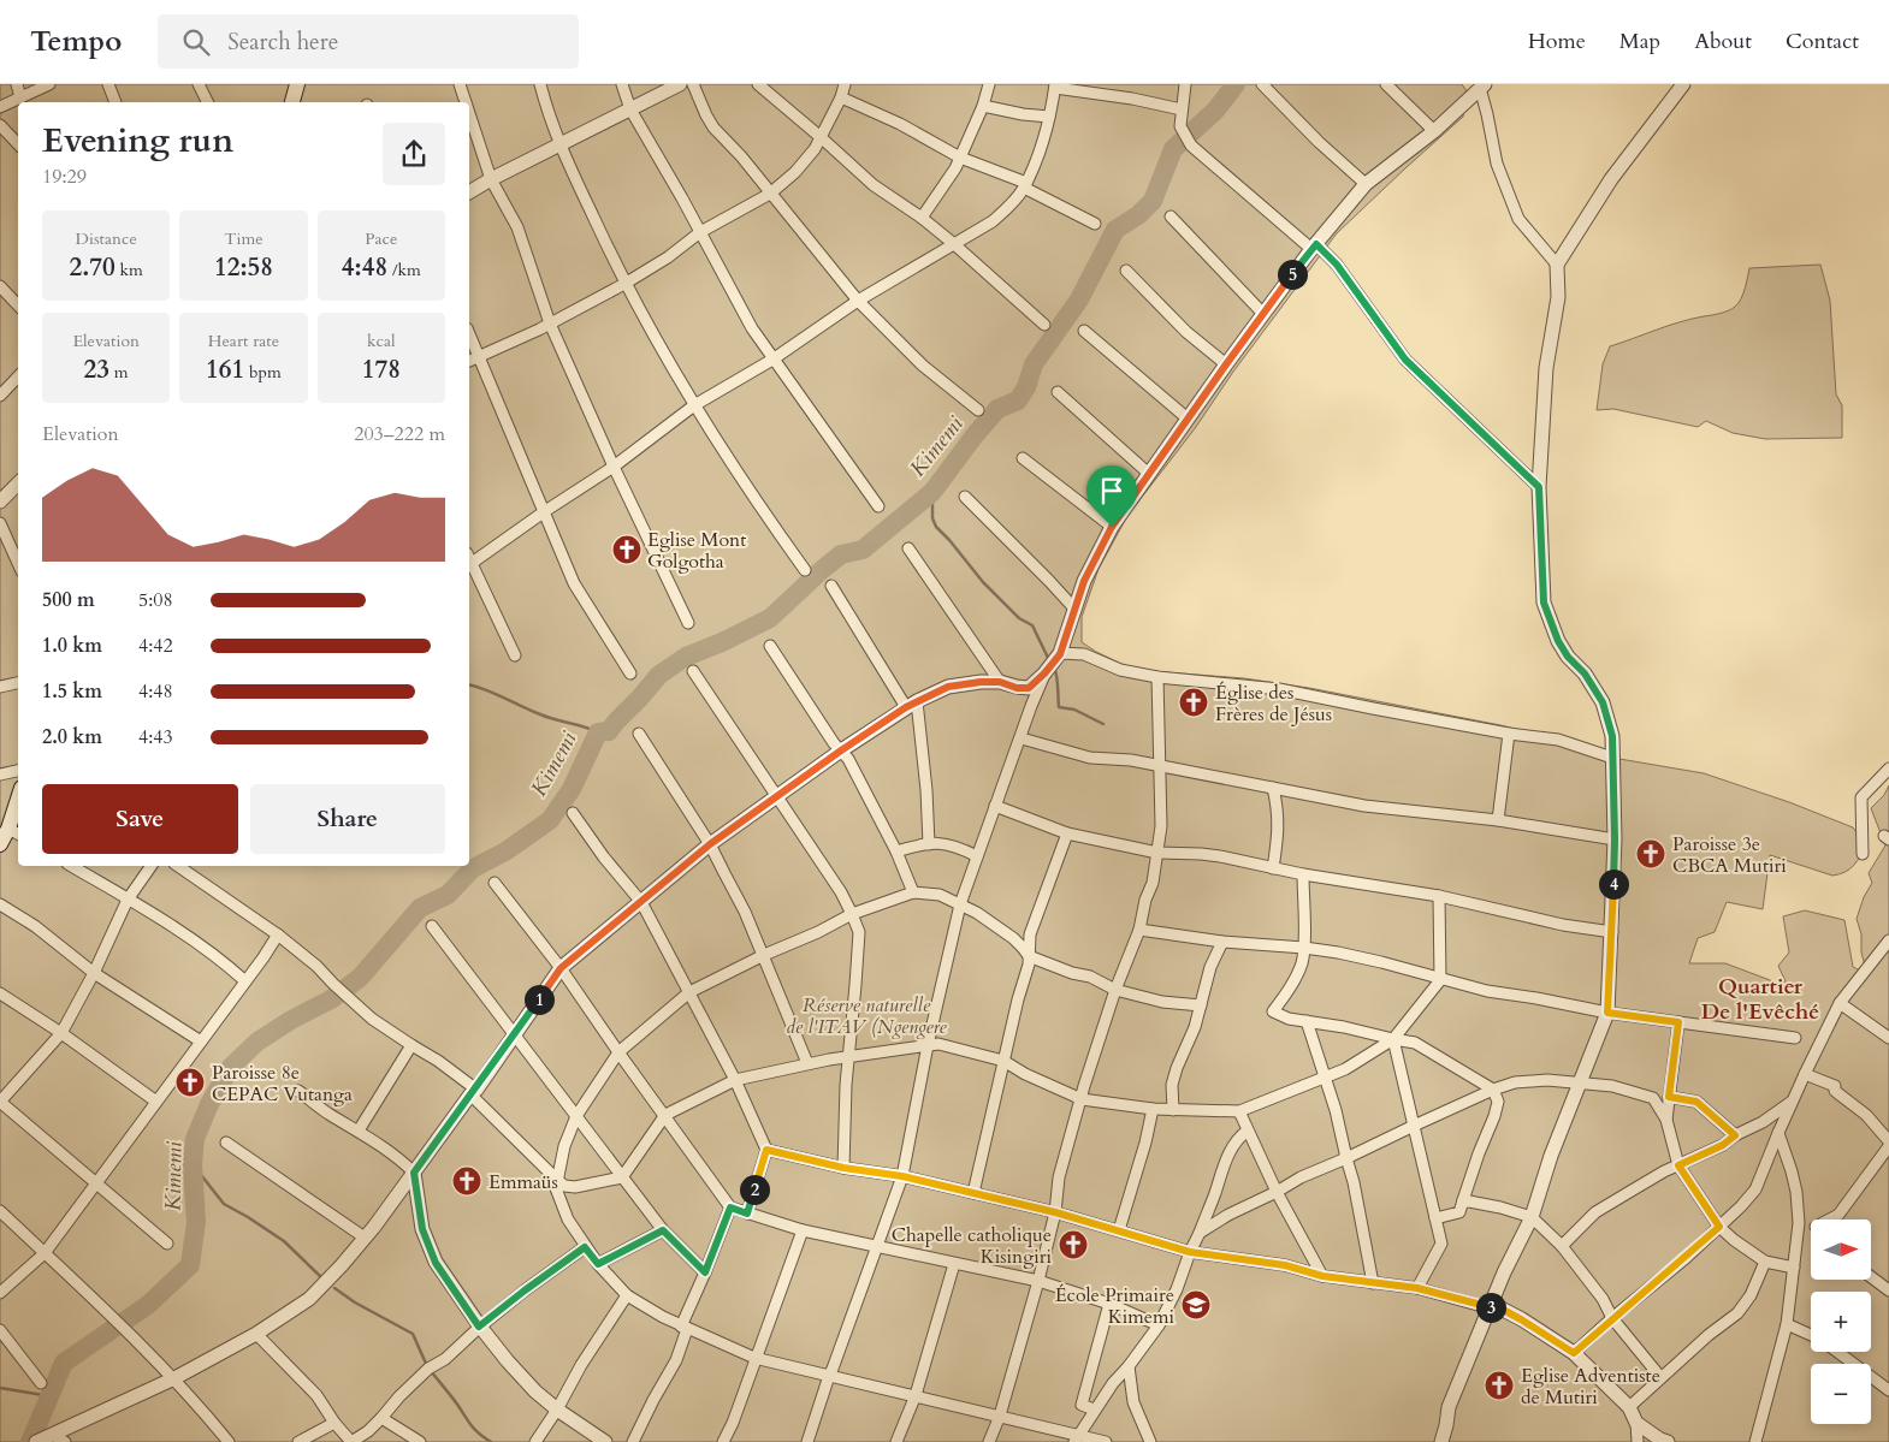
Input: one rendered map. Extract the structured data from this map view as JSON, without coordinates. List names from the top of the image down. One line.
{"districts":["Quartier De l'Evêché"],"water":["Kimemi"],"parks":["Réserve naturelle de l'ITAV (Ngengere"],"places":{"church":["Eglise Mont Golgotha","Église des Frères de Jésus","Paroisse 3e CBCA Mutiri","Paroisse 8e CEPAC Vutanga","Emmaüs","Chapelle catholique Kisingiri","Eglise Adventiste de Mutiri"],"school or university":["École Primaire Kimemi"]},"north":"right","page":{"header":"Tempo","search":"Search here","nav":["Home","Map","About","Contact"],"heading":["Evening run","19:29"],"stats":[["Distance","2.70 km"],["Time","12:58"],["Pace","4:48 /km"],["Elevation","23 m"],["Heart rate","161 bpm"],["kcal","178"]],"pins":["5","4","1","2","3"],"chart":["Elevation","203–222 m"],"list":[{"name":"500 m","note":"5:08"},{"name":"1.0 km","note":"4:42"},{"name":"1.5 km","note":"4:48"},{"name":"2.0 km","note":"4:43"}],"buttons":["Save","Share"],"map_buttons":["+","−"]}}
